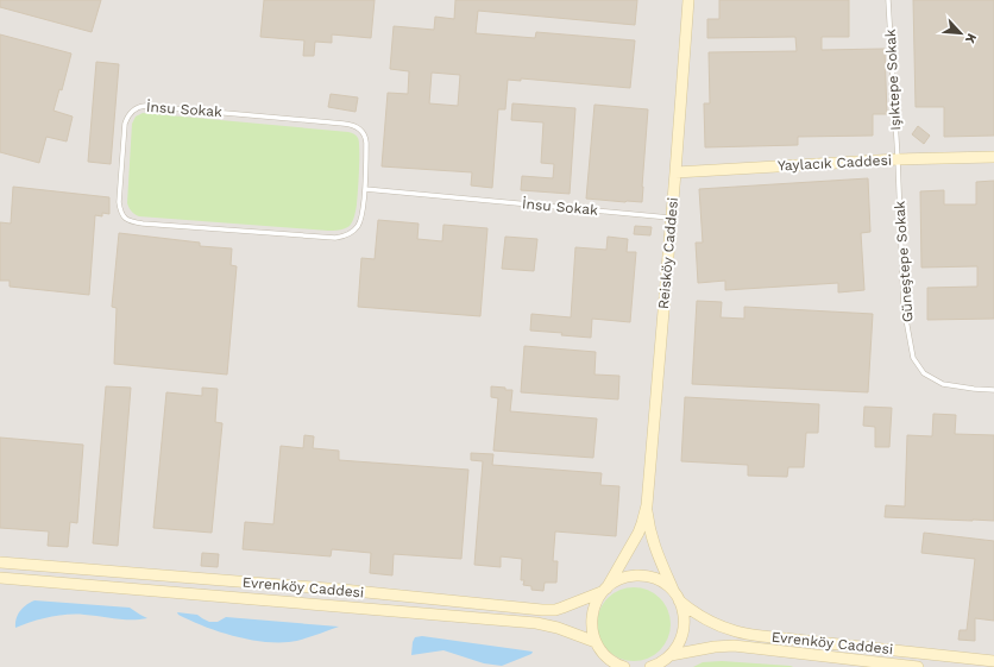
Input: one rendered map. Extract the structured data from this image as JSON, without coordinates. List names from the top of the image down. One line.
{"streets":{"main road":["Yaylacık Caddesi","Reisköy Caddesi","Evrenköy Caddesi"],"lane":["Işıktepe Sokak","İnsu Sokak","Güneştepe Sokak"]},"crossings":[["Işıktepe Sokak","Yaylacık Caddesi"],["Işıktepe Sokak","Güneştepe Sokak"],["İnsu Sokak","Reisköy Caddesi"],["Yaylacık Caddesi","Reisköy Caddesi"],["Yaylacık Caddesi","Güneştepe Sokak"],["Reisköy Caddesi","Evrenköy Caddesi"]],"north":"bottom right"}
